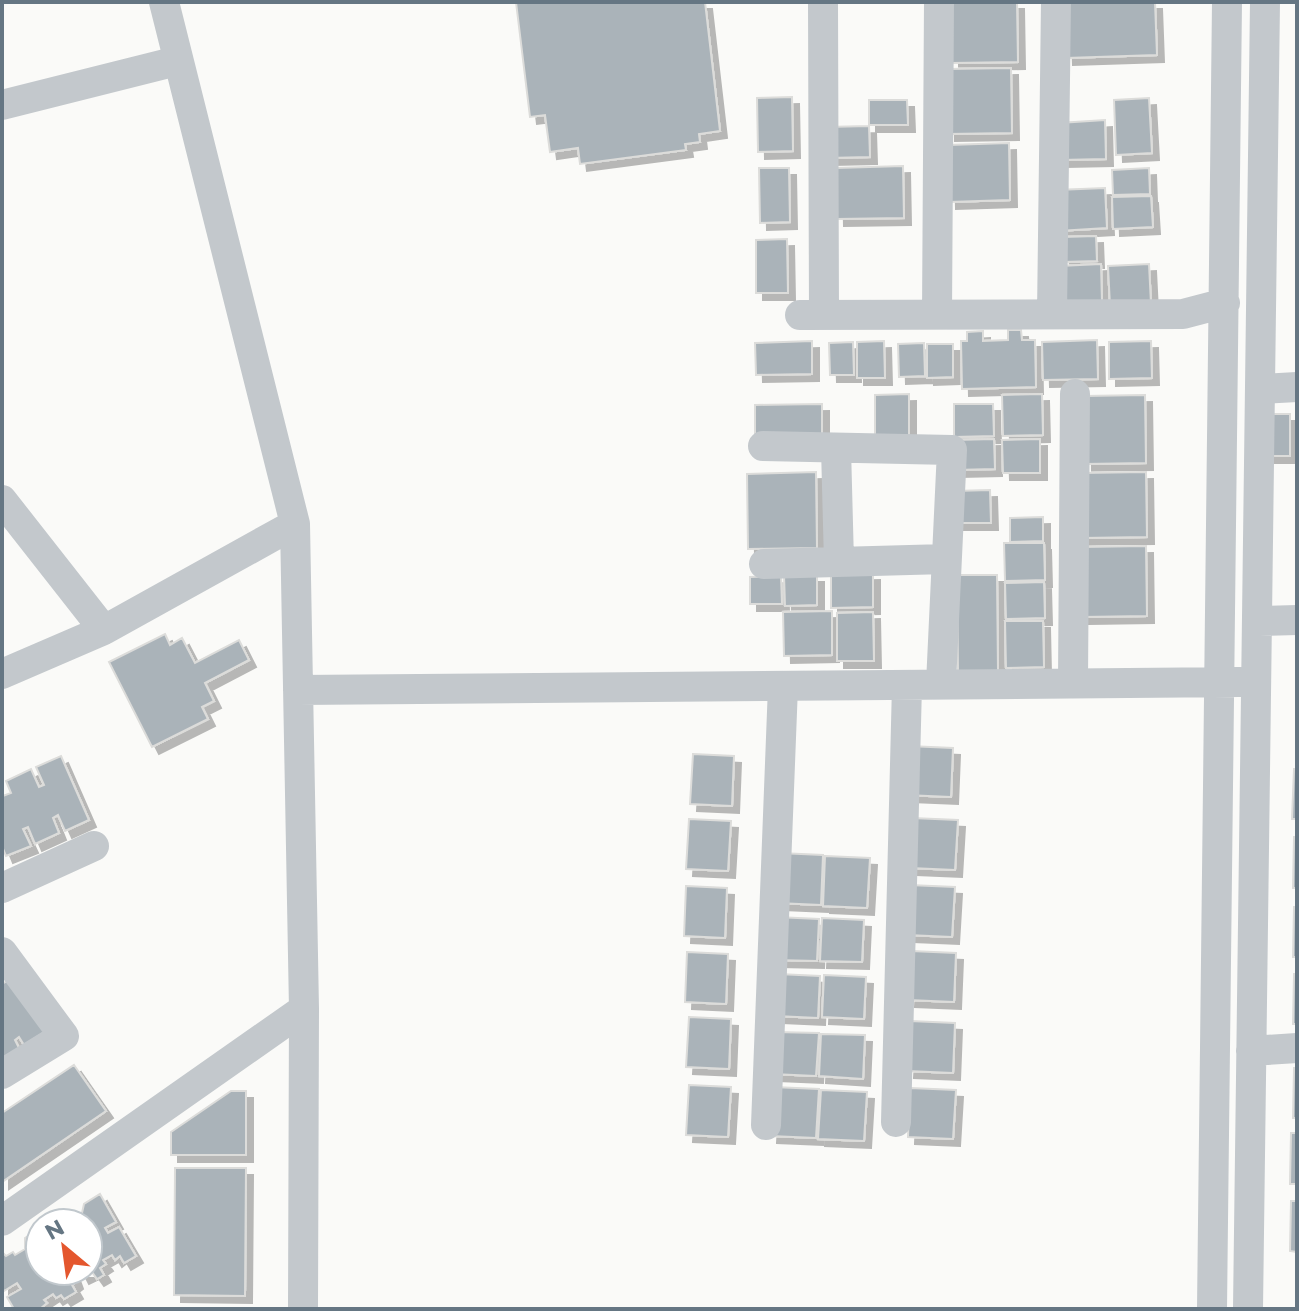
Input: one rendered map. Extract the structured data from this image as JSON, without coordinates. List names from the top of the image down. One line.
{"north":"top left"}
